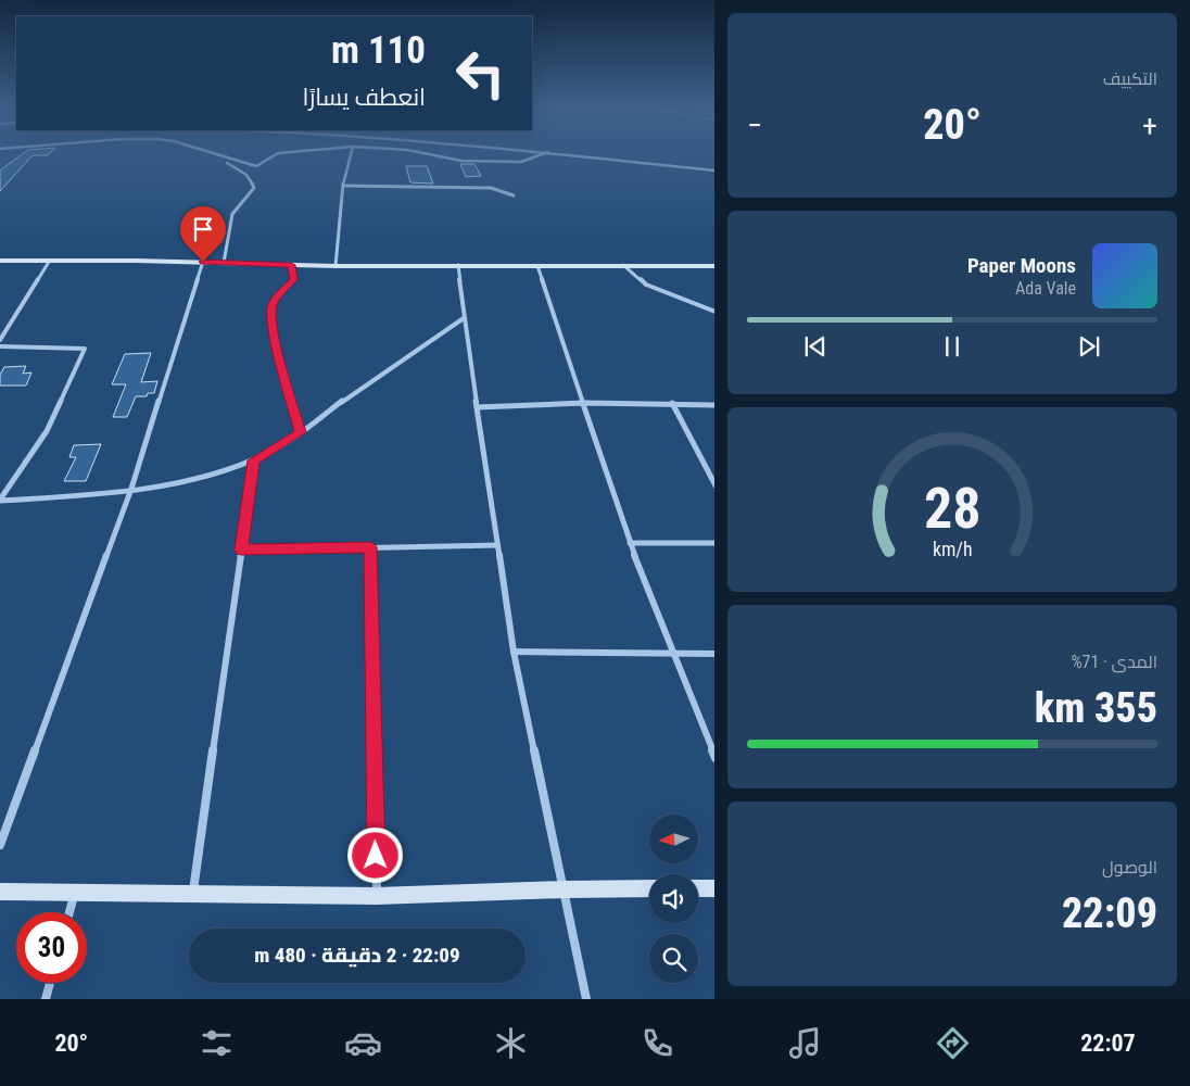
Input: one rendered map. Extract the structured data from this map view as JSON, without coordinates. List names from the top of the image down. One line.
{"north":"left","page":{"tile":["التكييف",["المدى · 71%","355 km"],["الوصول","22:09"]],"turn":["110 m","انعطف يسارًا"],"heat":["−","20°","+"],"song":["Paper Moons","Ada Vale"],"limit":"30","trip":"22:09 · 2 دقيقة · 480 m","tabs":["22:07","20°"],"gauge":["28","km/h"]}}
